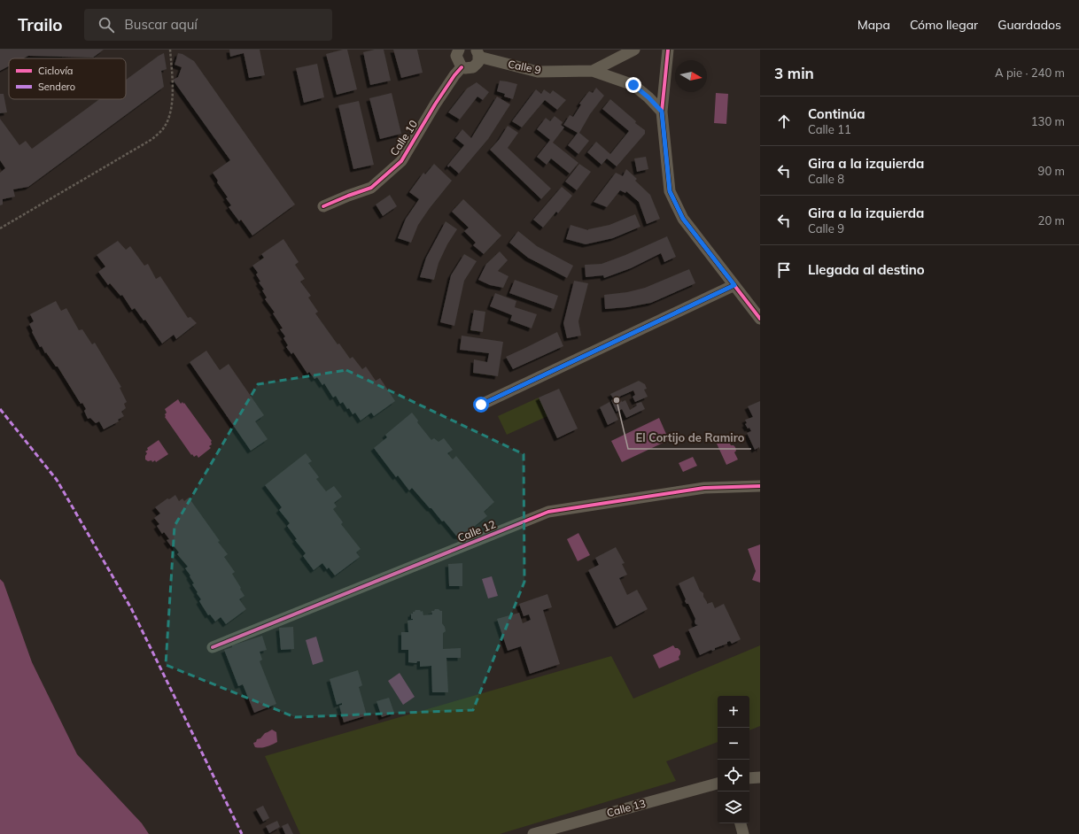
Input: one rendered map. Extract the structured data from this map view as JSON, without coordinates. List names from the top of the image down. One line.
{"streets":{"street":["Calle 9","Calle 10","Calle 12","Calle 13"]},"crossings":[["Calle 9","Calle 10"]],"places":["El Cortijo de Ramiro"],"legend":["Ciclovía","Sendero"],"north":"right","page":{"header":"Trailo","search":"Buscar aquí","nav":["Mapa","Cómo llegar","Guardados"],"heading":["3 min","A pie · 240 m"],"list":[["Continúa","Calle 11","130 m"],["Gira a la izquierda","Calle 8","90 m"],["Gira a la izquierda","Calle 9","20 m"],"Llegada al destino"],"map_buttons":["+","−"]}}
